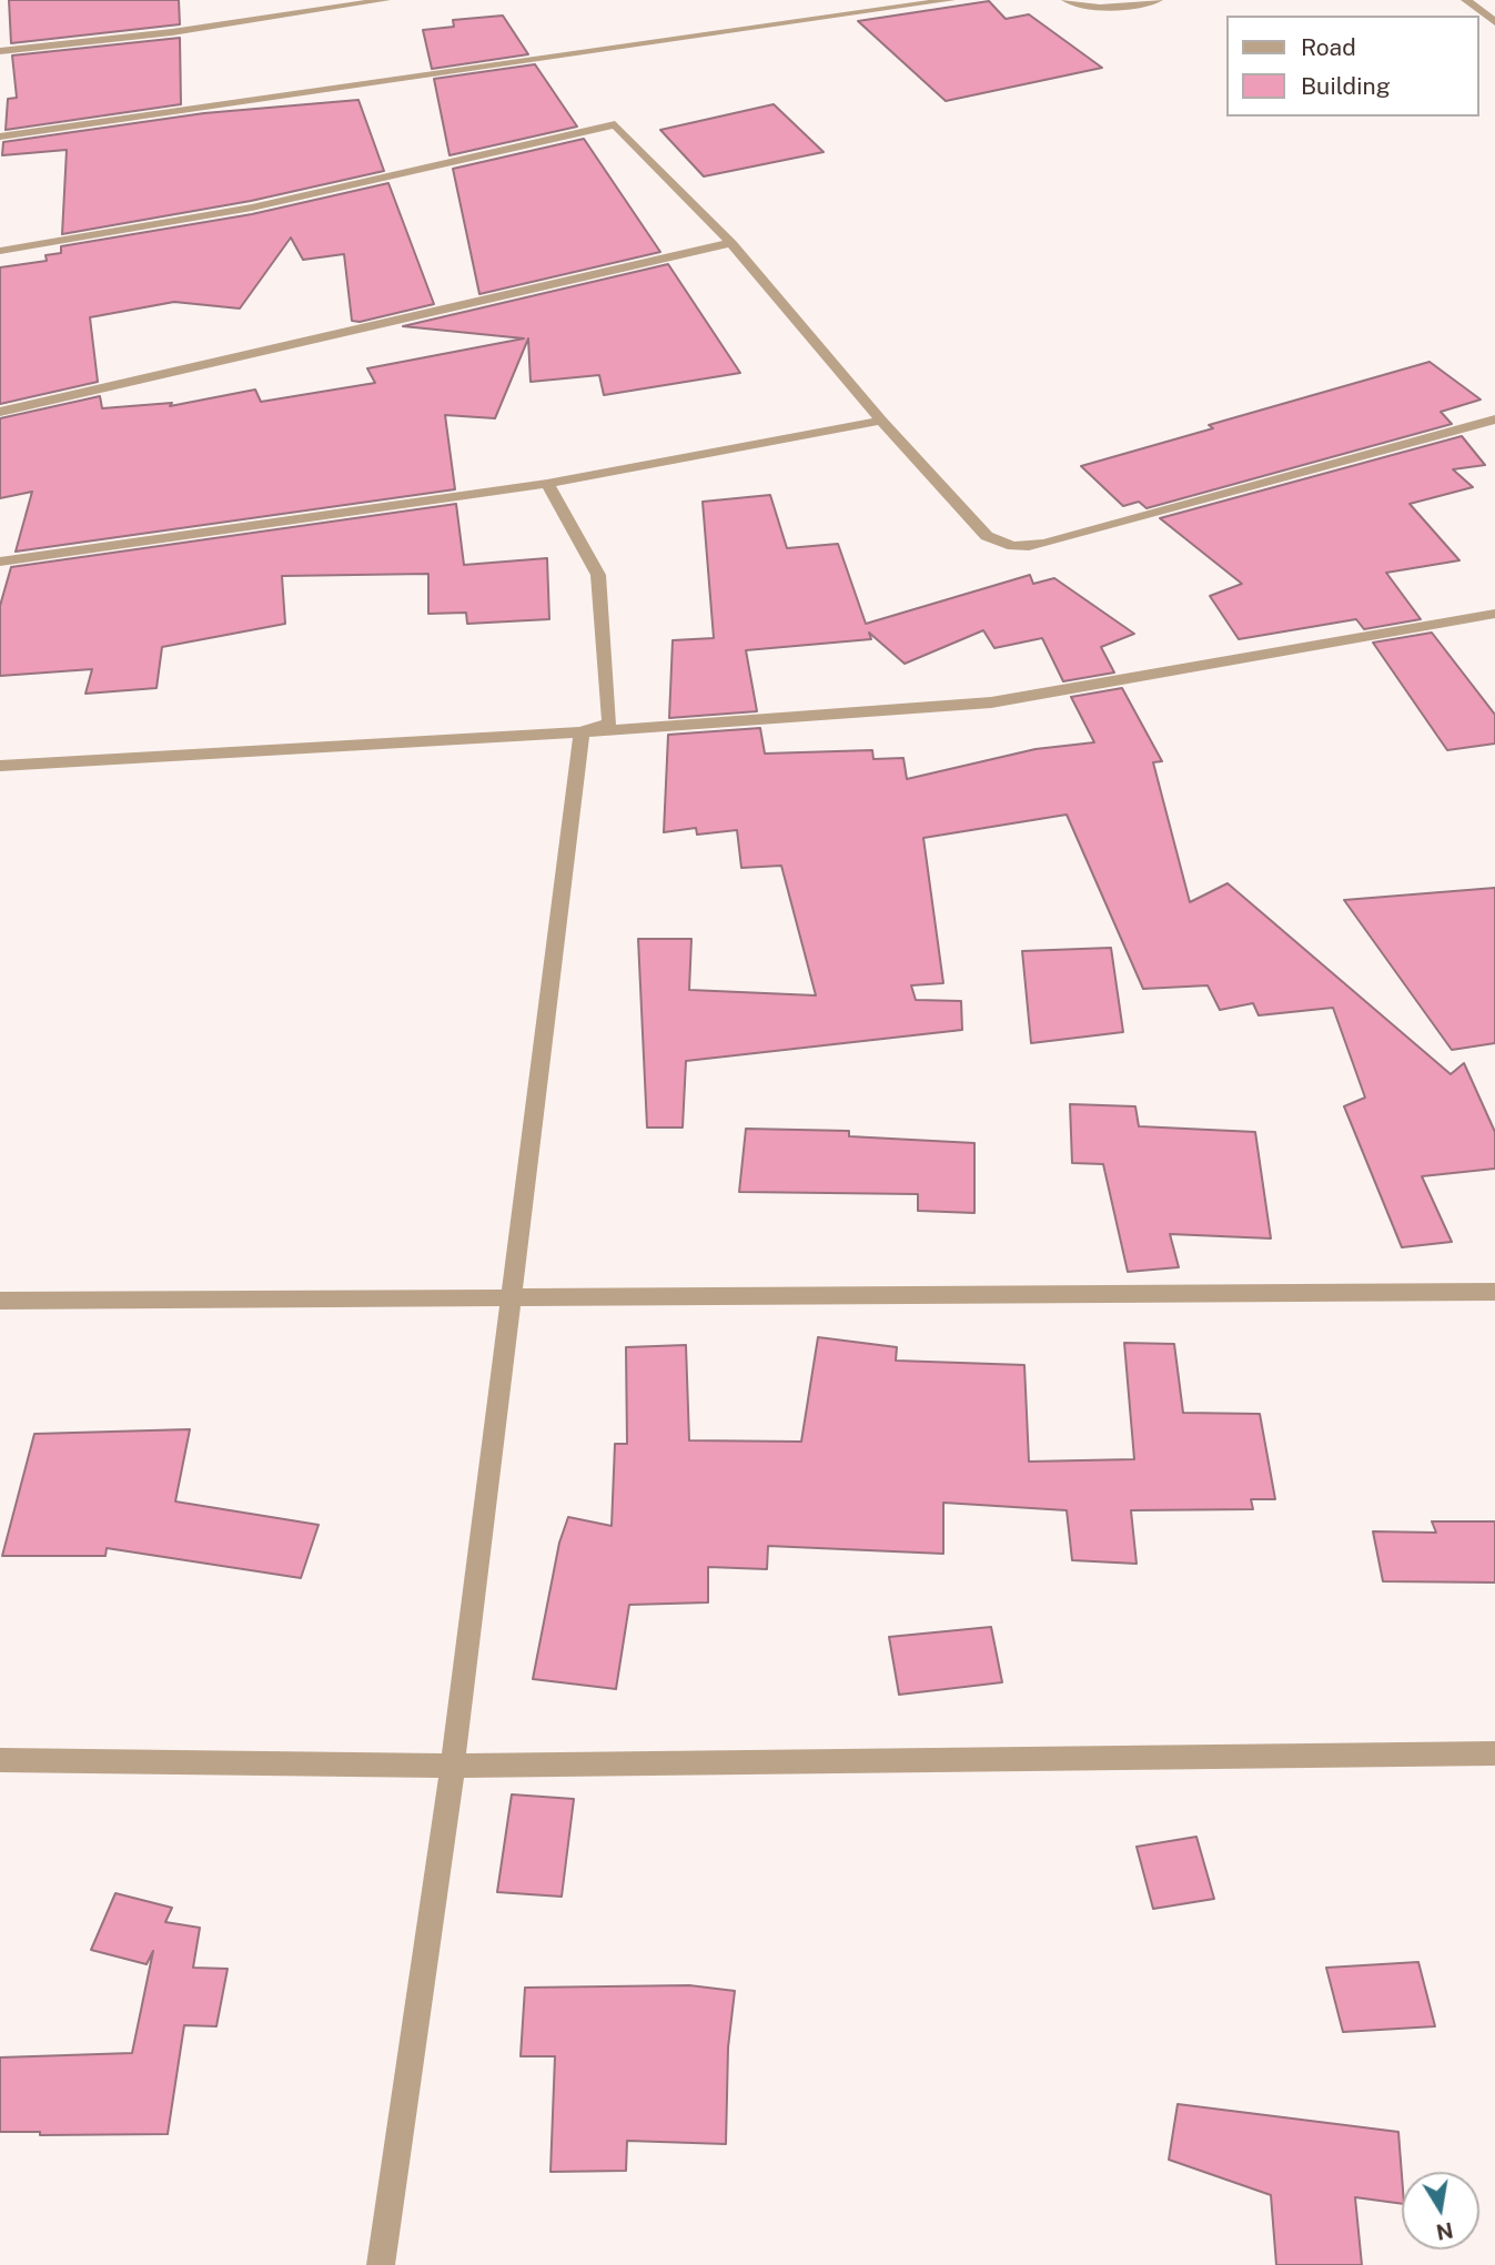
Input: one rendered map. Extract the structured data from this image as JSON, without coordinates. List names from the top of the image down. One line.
{"legend":["Road","Building"],"north":"bottom"}
